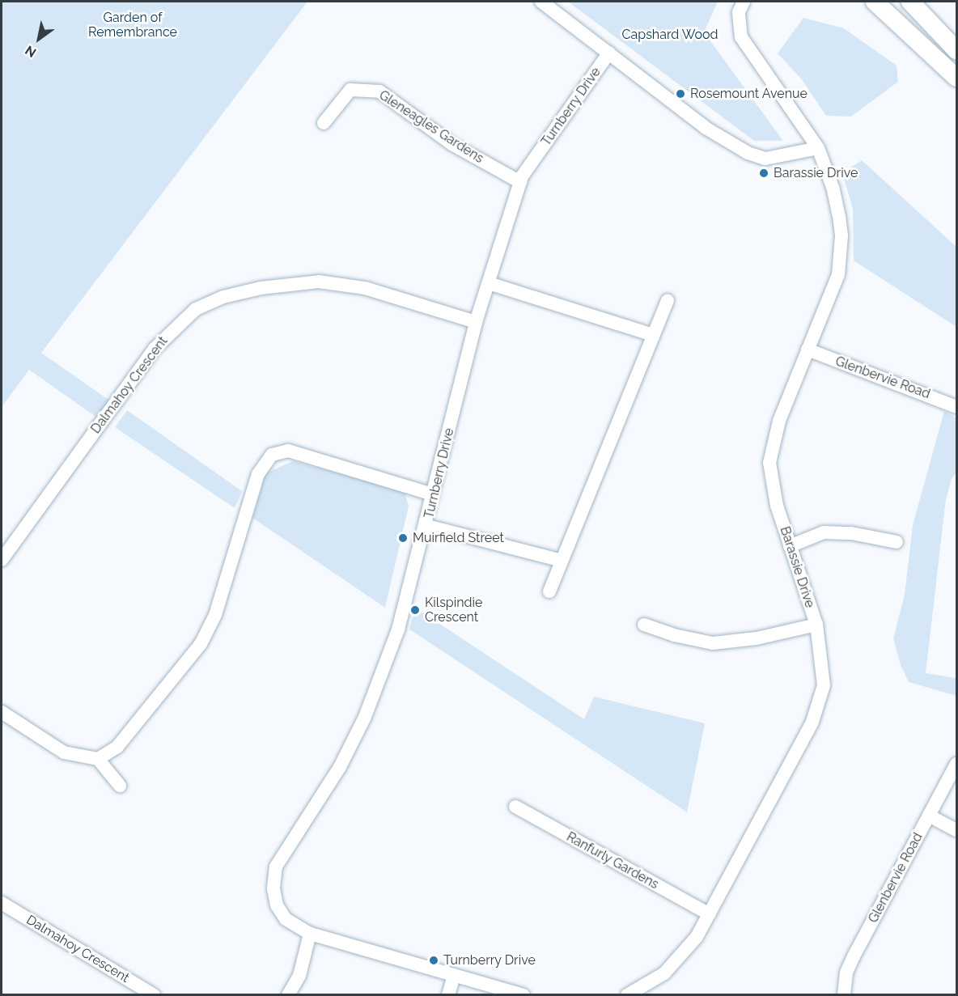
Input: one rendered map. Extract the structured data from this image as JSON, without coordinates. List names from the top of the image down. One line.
{"streets":{"street":["Turnberry Drive","Gleneagles Gardens","Glenbervie Road","Dalmahoy Crescent","Barassie Drive","Ranfurly Gardens"]},"crossings":[["Turnberry Drive","Gleneagles Gardens"],["Turnberry Drive","Dalmahoy Crescent"],["Glenbervie Road","Barassie Drive"],["Barassie Drive","Ranfurly Gardens"]],"parks":["Garden of Remembrance","Capshard Wood"],"places":["Rosemount Avenue","Barassie Drive","Muirfield Street","Kilspindie Crescent","Turnberry Drive"],"north":"bottom left"}
